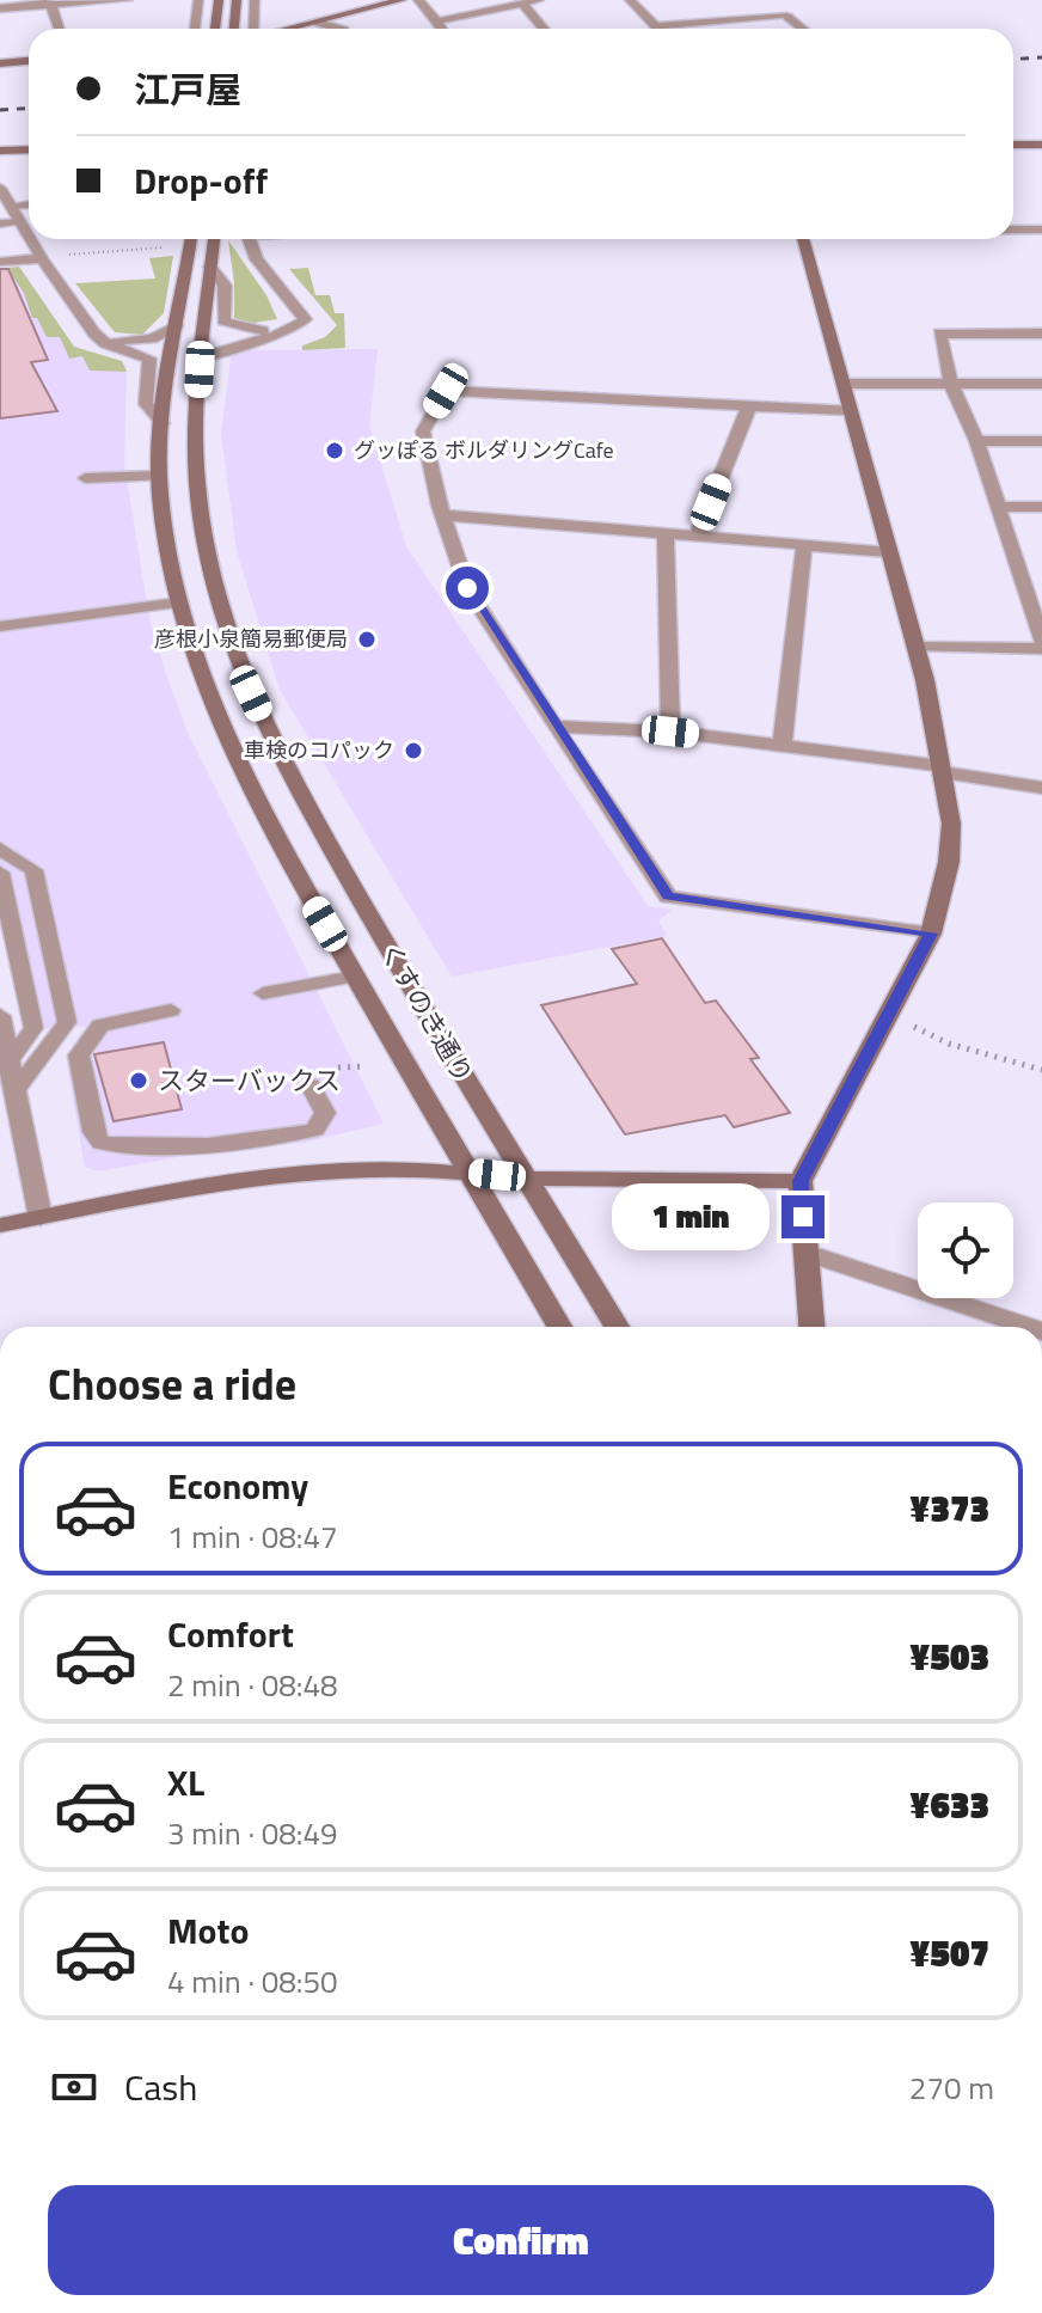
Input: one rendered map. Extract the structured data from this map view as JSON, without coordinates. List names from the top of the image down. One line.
{"streets":{"main road":["くすのき通り"]},"places":["グッぽる ボルダリングCafe","彦根小泉簡易郵便局","車検のコパック","スターバックス"],"page":{"banner":["江戸屋","Drop-off"],"bubble":"1 min","heading":"Choose a ride","list":[{"name":"Economy","note":"1 min · 08:47","value":"¥373"},{"name":"Comfort","note":"2 min · 08:48","value":"¥503"},{"name":"XL","note":"3 min · 08:49","value":"¥633"},{"name":"Moto","note":"4 min · 08:50","value":"¥507"}],"pay":["Cash","270 m"],"buttons":"Confirm"}}
